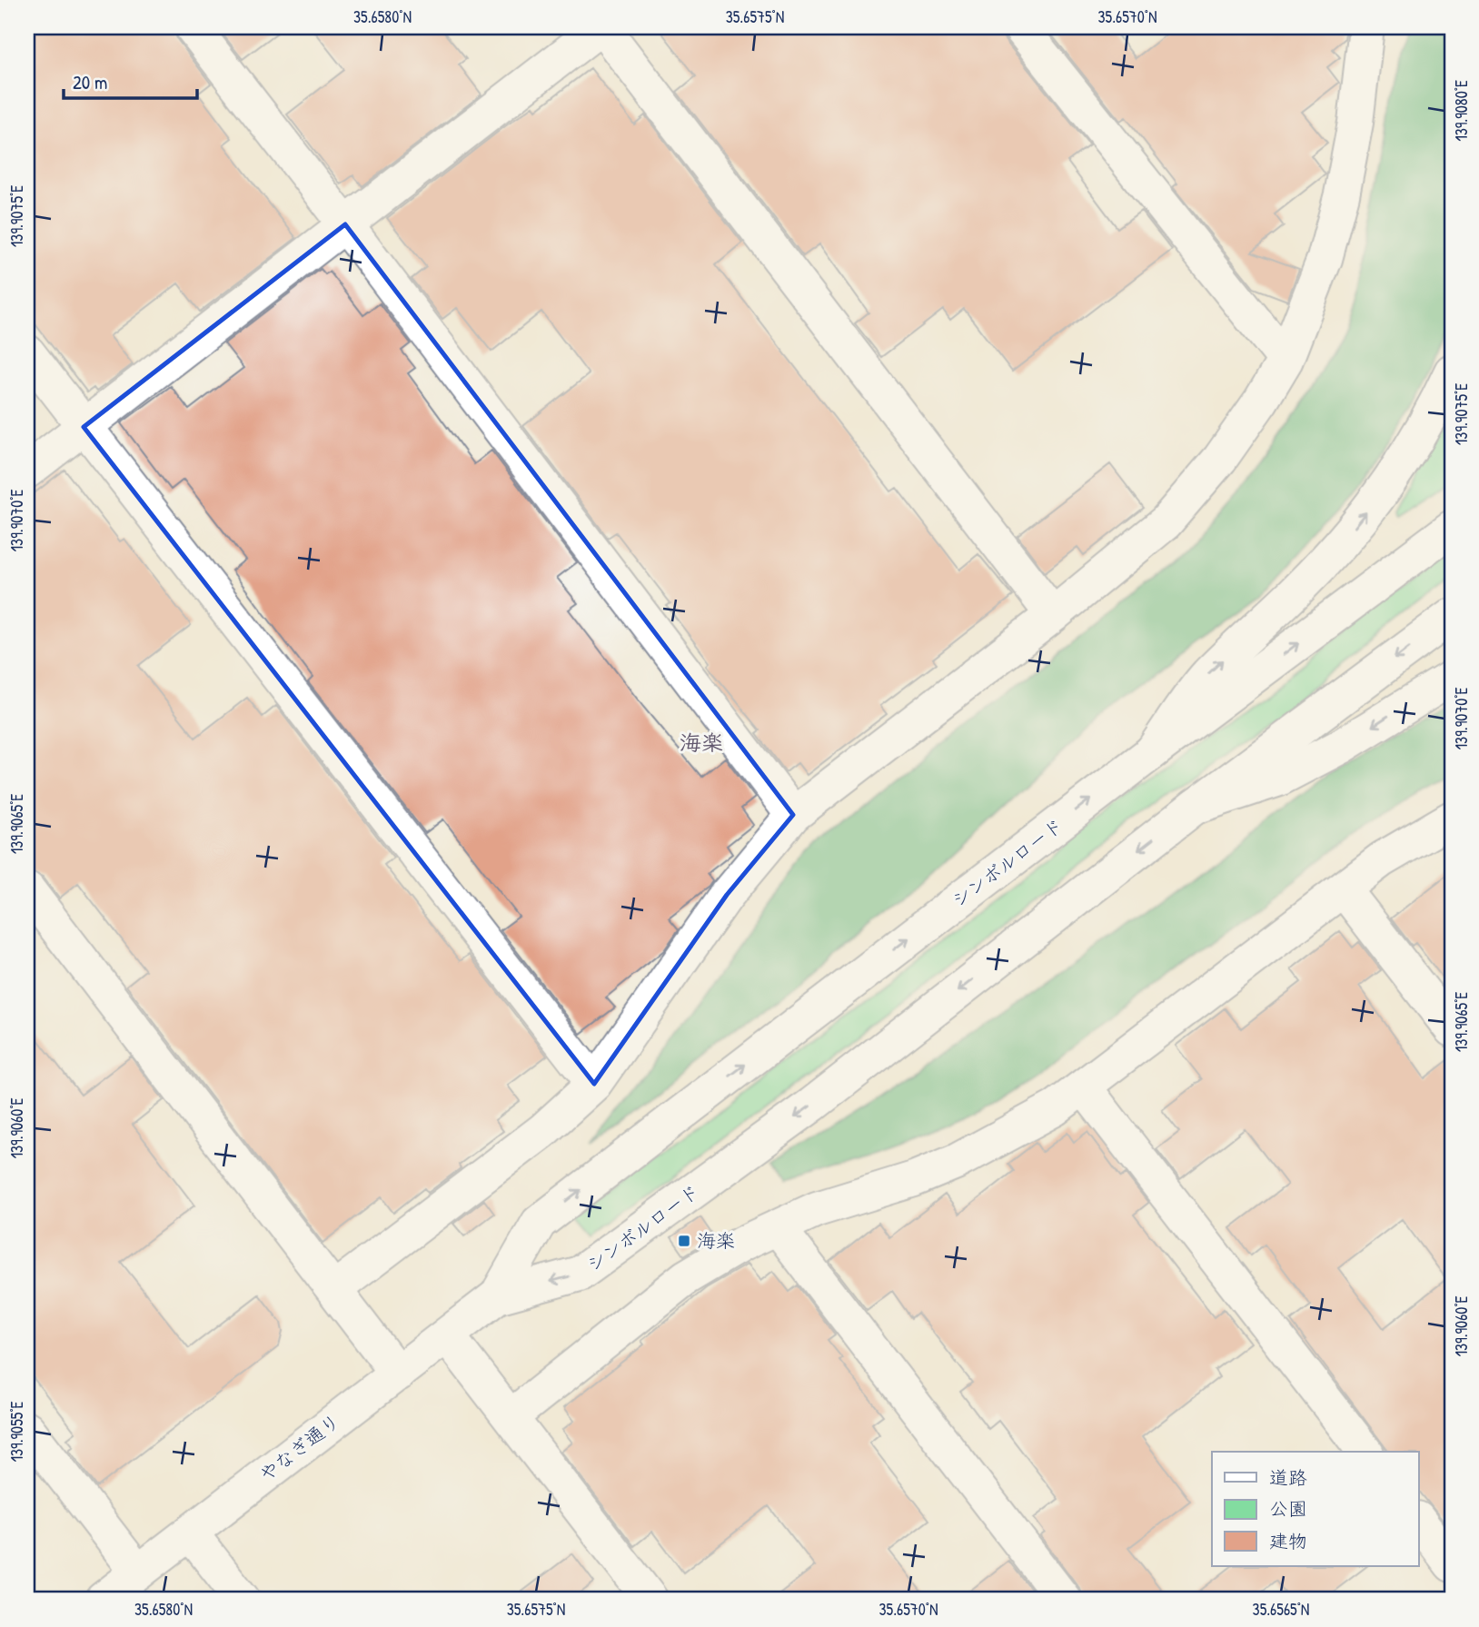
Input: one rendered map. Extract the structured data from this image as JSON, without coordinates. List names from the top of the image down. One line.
{"streets":{"main road":["シンボルロード","やなぎ通り"]},"crossings":[["シンボルロード","やなぎ通り"]],"districts":["海楽"],"places":{"transit":["海楽"]},"legend":["道路","公園","建物"],"scale_bar":"20 m","coordinates":["35.6580°N","35.6575°N","35.6570°N","139.9080°E","139.9075°E","139.9070°E","139.9065°E","139.9060°E","139.9055°E","35.6565°N"]}
